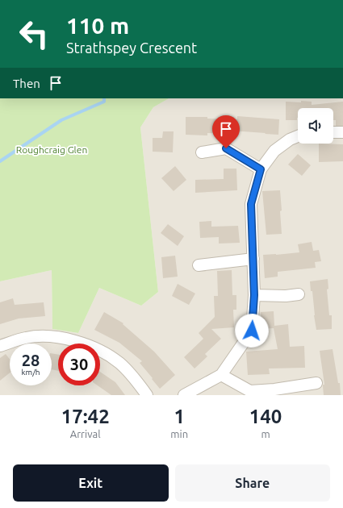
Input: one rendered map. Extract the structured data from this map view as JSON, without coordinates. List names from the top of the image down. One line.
{"parks":["Roughcraig Glen"],"page":{"turn":["110 m","Strathspey Crescent"],"then":"Then","speed":"28 km/h","limit":"30","eta":["17:42","Arrival","1","min","140","m"],"buttons":["Exit","Share"]}}
